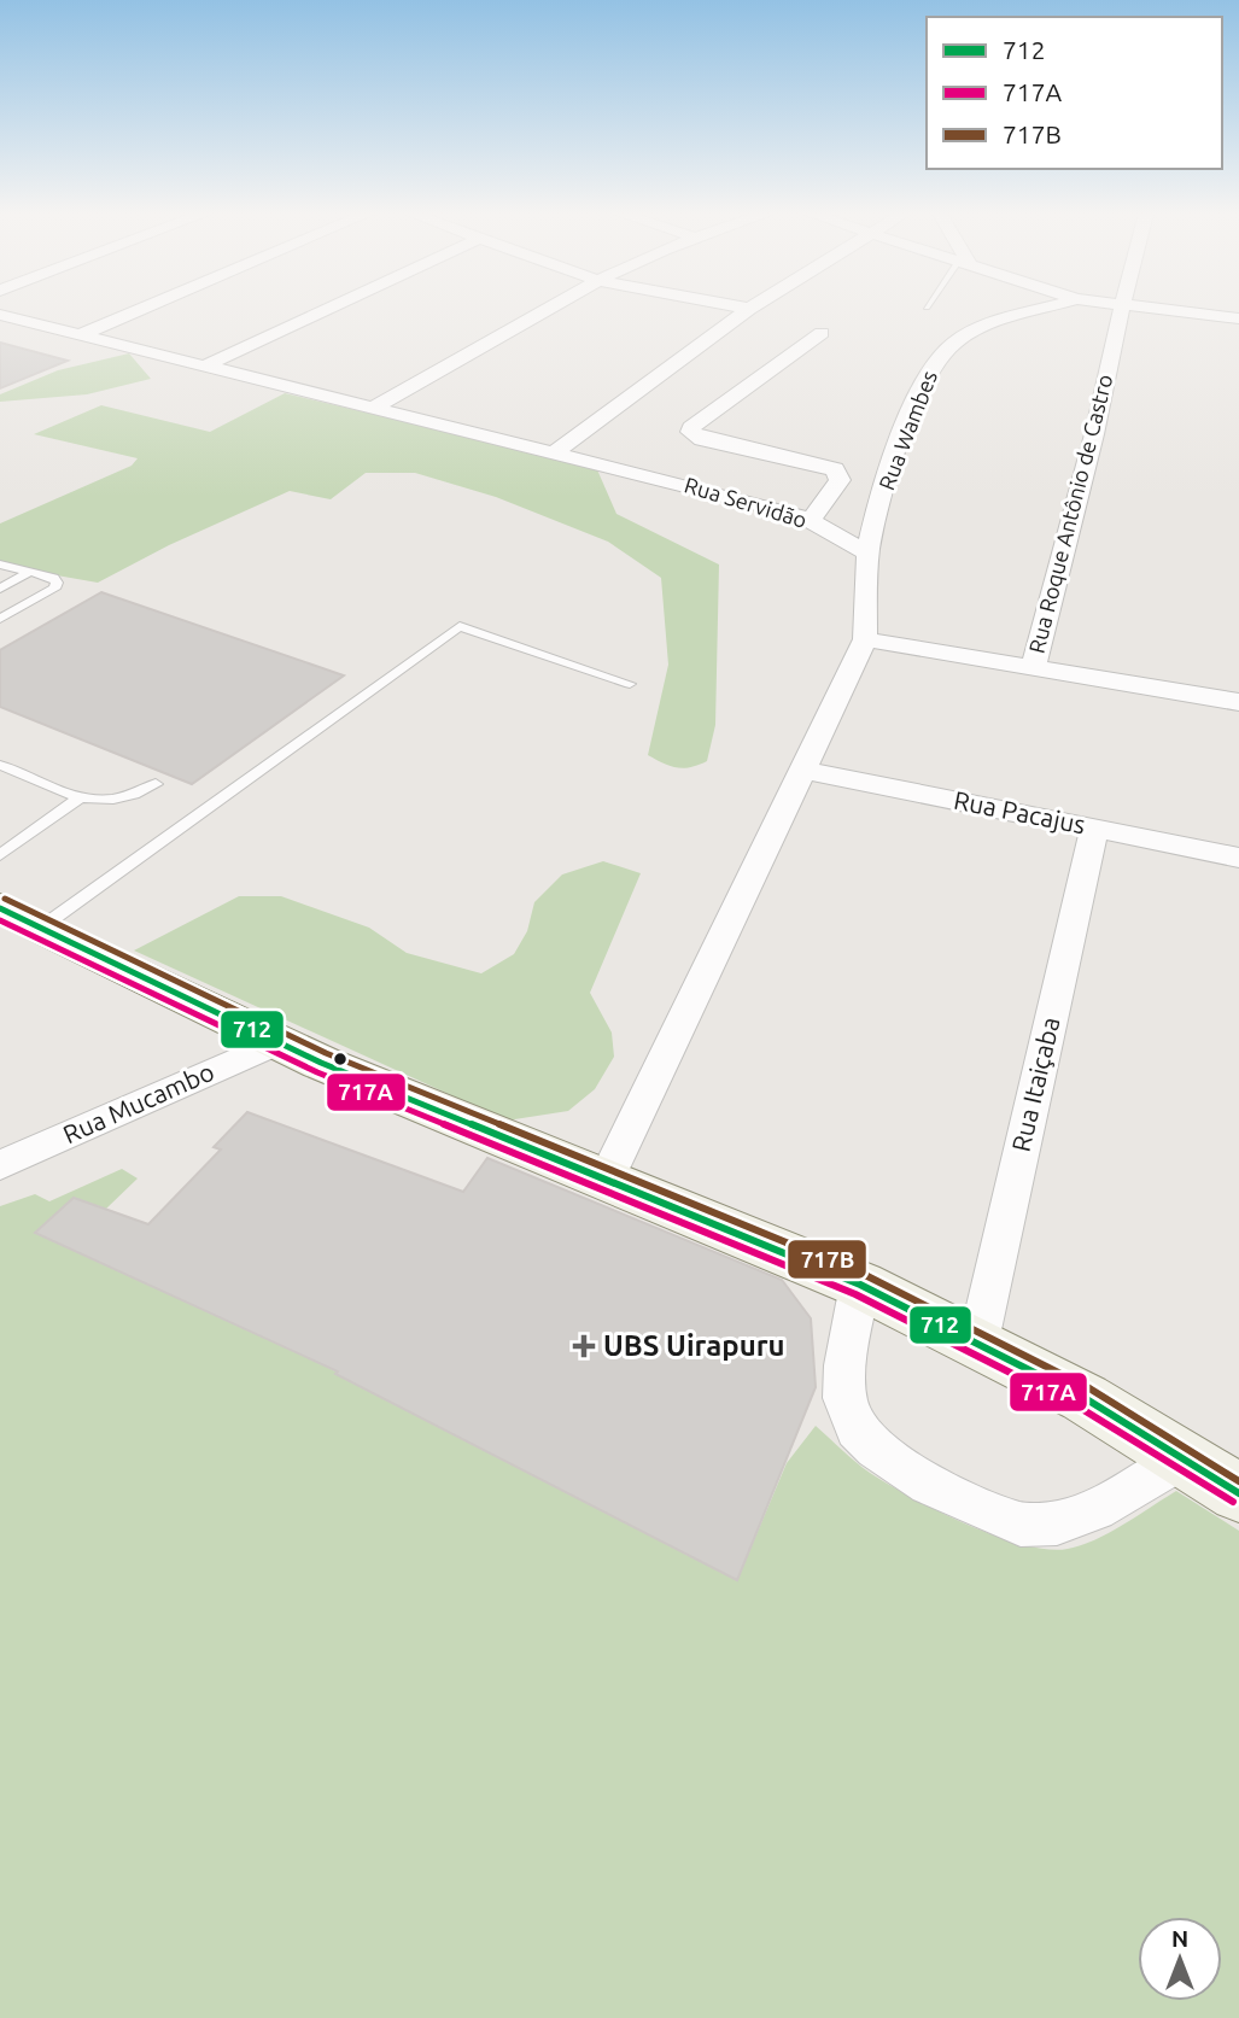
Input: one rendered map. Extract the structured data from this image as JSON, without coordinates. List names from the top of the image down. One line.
{"streets":{"street":["Rua Wambes","Rua Servidão","Rua Roque Antônio de Castro","Rua Pacajus","Rua Itaiçaba","Rua Mucambo"]},"crossings":[["Rua Wambes","Rua Servidão"],["Rua Pacajus","Rua Itaiçaba"]],"places":{"health":["UBS Uirapuru"]},"lines":["transit line 717B","transit line 712","transit line 717A"],"legend":["712","717A","717B"],"north":"top"}
